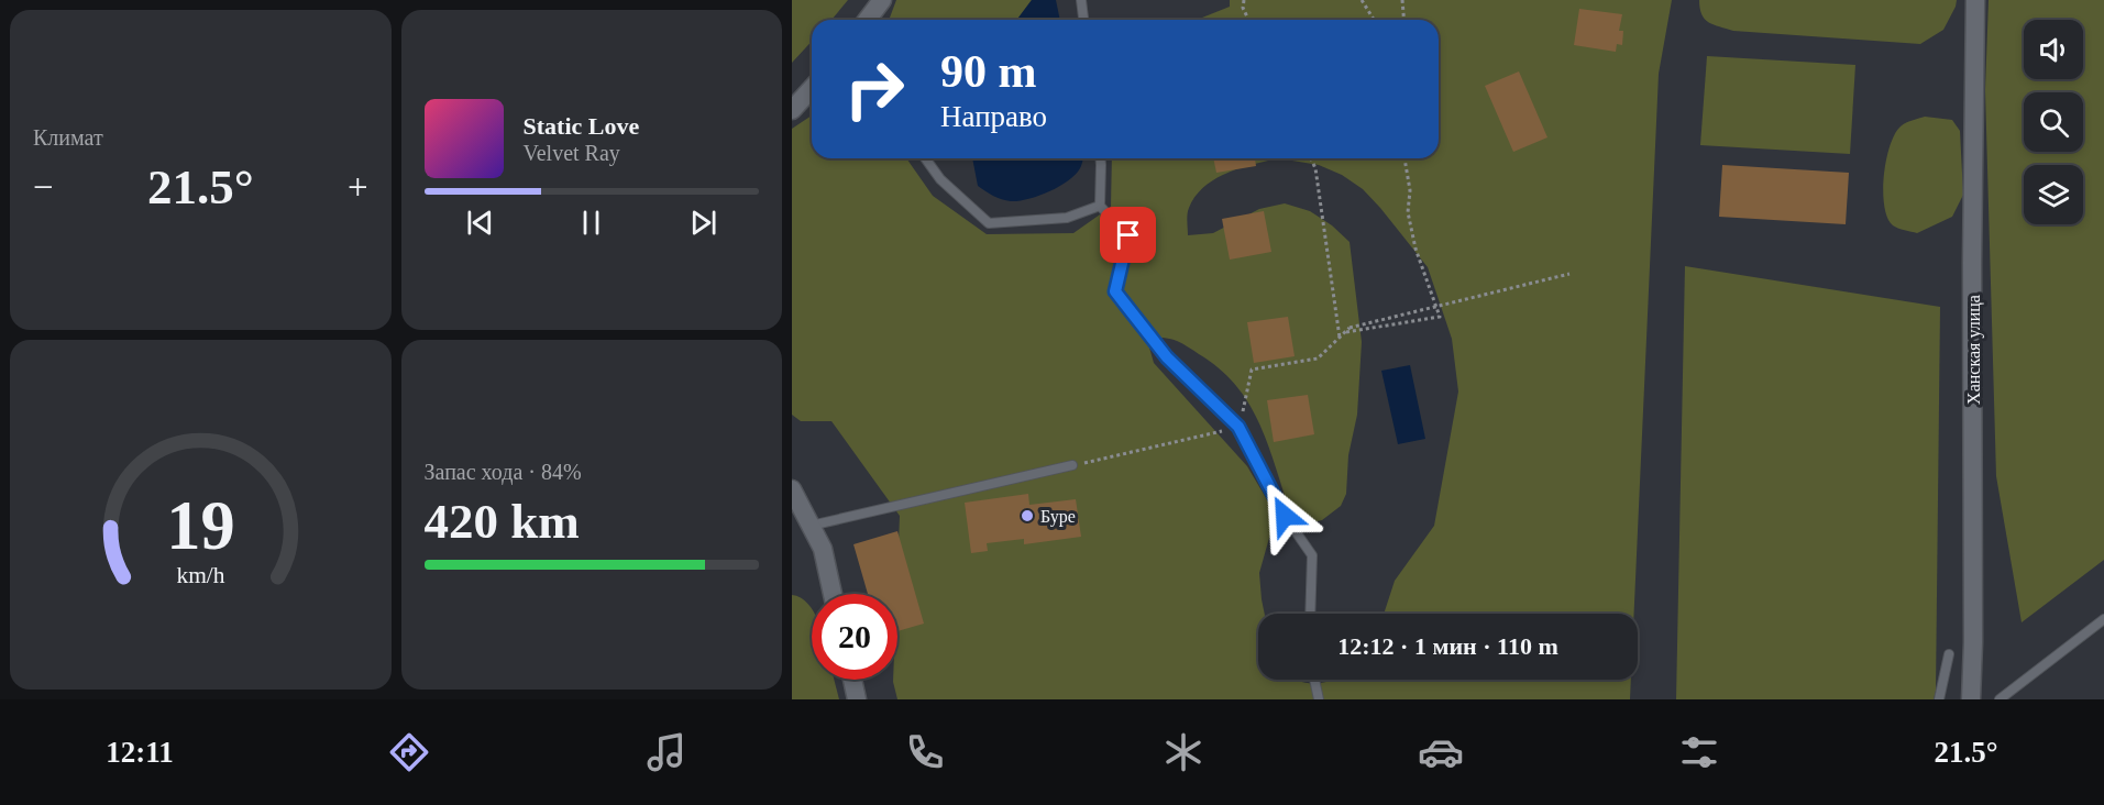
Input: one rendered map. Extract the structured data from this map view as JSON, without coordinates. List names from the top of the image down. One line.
{"streets":{"street":["Ханская улица"]},"places":["Буре"],"page":{"tile":["Климат",["Запас хода · 84%","420 km"]],"turn":["90 m","Направо"],"song":["Static Love","Velvet Ray"],"heat":["−","21.5°","+"],"limit":"20","trip":"12:12 · 1 мин · 110 m","tabs":["12:11","21.5°"],"gauge":["19","km/h"]}}
